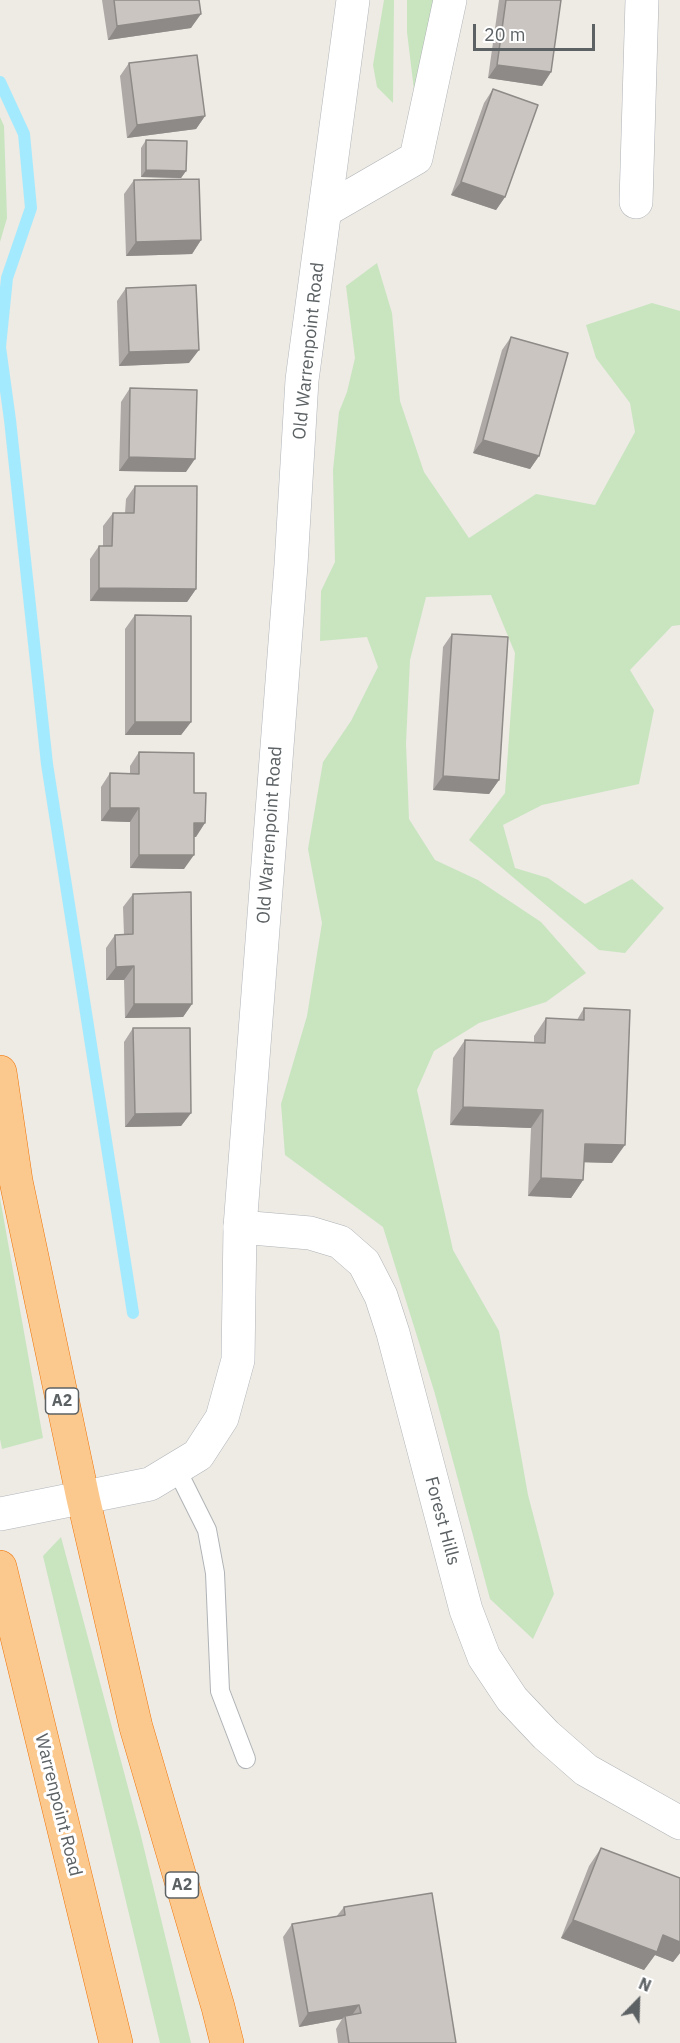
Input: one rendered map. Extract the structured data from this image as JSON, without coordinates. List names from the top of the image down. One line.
{"streets":{"highway":["A2","Warrenpoint Road"],"street":["Old Warrenpoint Road","Forest Hills"]},"crossings":[["Old Warrenpoint Road","A2"],["Old Warrenpoint Road","Forest Hills"]],"scale_bar":"20 m","north":"top right"}
